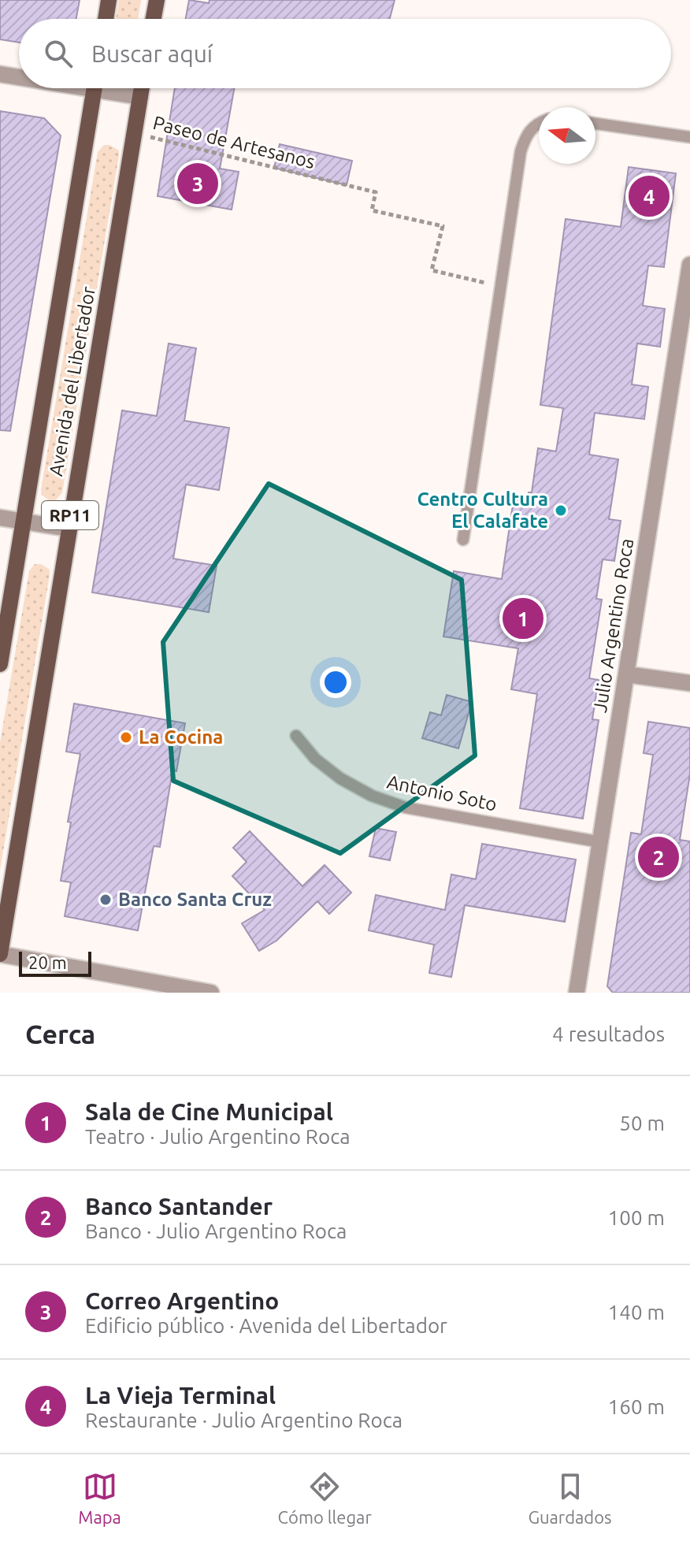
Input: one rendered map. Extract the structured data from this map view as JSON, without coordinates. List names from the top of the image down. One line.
{"streets":{"main road":["Avenida del Libertador","RP11"],"street":["Julio Argentino Roca"],"lane":["Antonio Soto"],"path":["Paseo de Artesanos"]},"crossings":[["Paseo de Artesanos","Avenida del Libertador"],["Julio Argentino Roca","Antonio Soto"]],"places":["Centro Cultura El Calafate","La Cocina","Banco Santa Cruz"],"scale_bar":"20 m","north":"left","page":{"search":"Buscar aquí","pins":["3","4","1","2"],"scale":"20 m","heading":["Cerca","4 resultados"],"list":[{"mark":"1","name":"Sala de Cine Municipal","note":"Teatro · Julio Argentino Roca","value":"50 m"},{"mark":"2","name":"Banco Santander","note":"Banco · Julio Argentino Roca","value":"100 m"},{"mark":"3","name":"Correo Argentino","note":"Edificio público · Avenida del Libertador","value":"140 m"},{"mark":"4","name":"La Vieja Terminal","note":"Restaurante · Julio Argentino Roca","value":"160 m"}],"nav":["Mapa","Cómo llegar","Guardados"]}}
